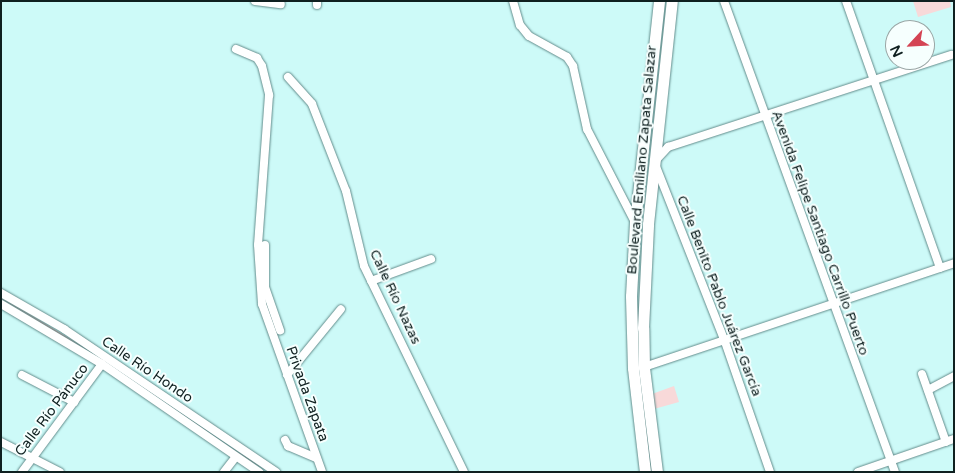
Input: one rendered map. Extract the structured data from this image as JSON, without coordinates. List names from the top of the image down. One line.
{"streets":{"main road":["Boulevard Emiliano Zapata Salazar"],"street":["Avenida Felipe Santiago Carrillo Puerto","Calle Benito Pablo Juárez García","Calle Río Nazas","Calle Río Hondo","Privada Zapata","Calle Río Pánuco"]},"crossings":[["Boulevard Emiliano Zapata Salazar","Calle Benito Pablo Juárez García"],["Calle Río Hondo","Calle Río Pánuco"]],"north":"bottom left"}
